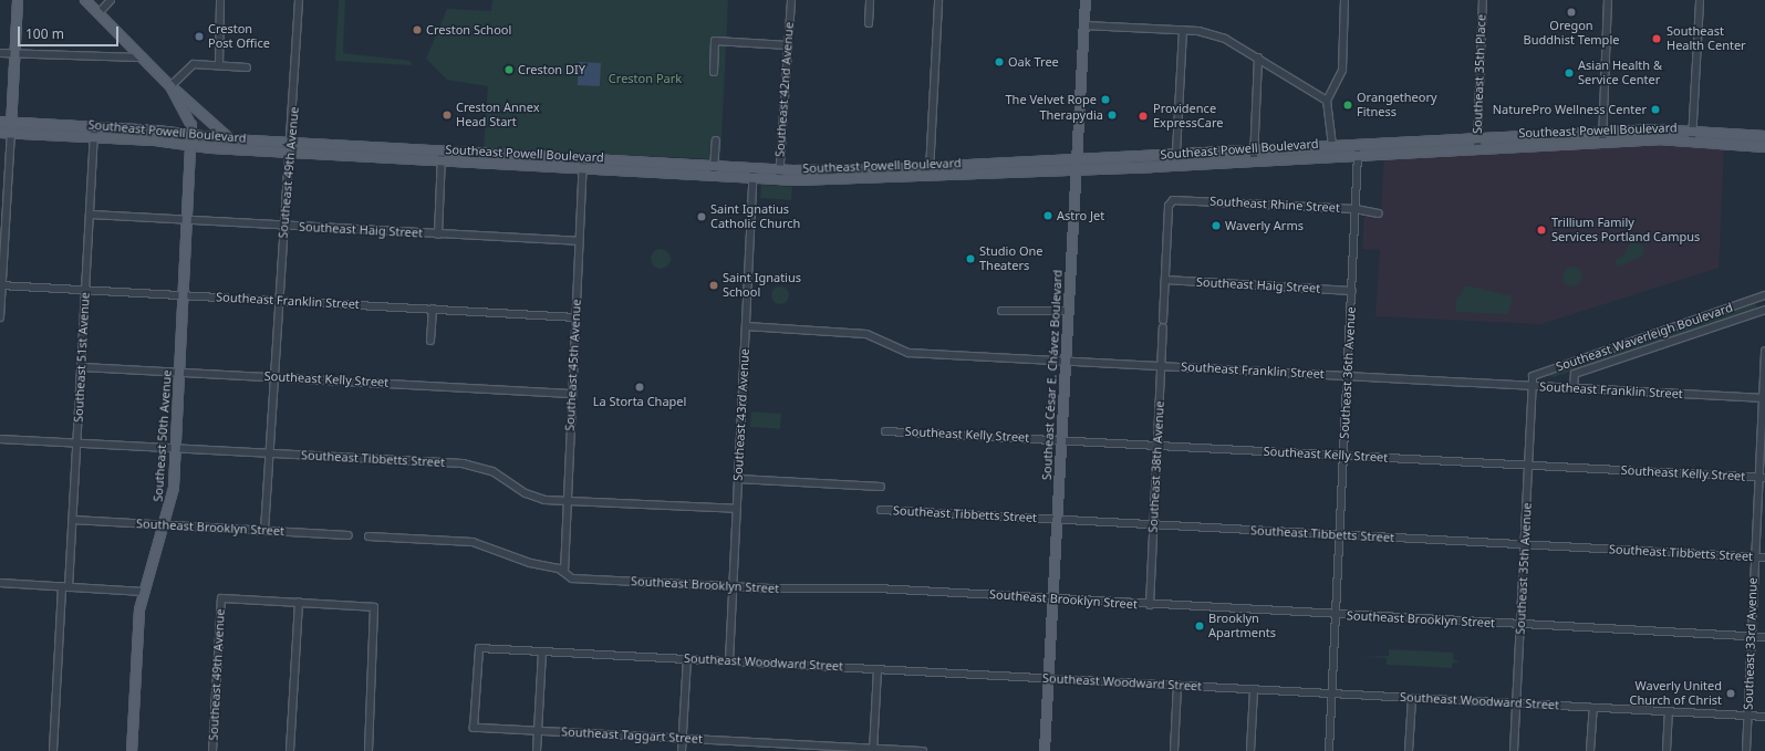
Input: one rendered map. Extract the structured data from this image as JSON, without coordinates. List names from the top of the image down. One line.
{"streets":{"main road":["Southeast Powell Boulevard","Southeast César E. Chávez Boulevard","Southeast 50th Avenue"],"street":["Southeast 35th Place","Southeast 42nd Avenue","Southeast 49th Avenue","Southeast Rhine Street","Southeast Haig Street","Southeast Franklin Street","Southeast Waverleigh Boulevard","Southeast 51st Avenue","Southeast 45th Avenue","Southeast 36th Avenue","Southeast Kelly Street","Southeast 43rd Avenue","Southeast Tibbetts Street","Southeast 38th Avenue","Southeast Brooklyn Street","Southeast 35th Avenue","Southeast 33rd Avenue","Southeast Woodward Street","Southeast Taggart Street"]},"crossings":[["Southeast 35th Place","Southeast Powell Boulevard"],["Southeast 42nd Avenue","Southeast Powell Boulevard"],["Southeast Powell Boulevard","Southeast 49th Avenue"],["Southeast Powell Boulevard","Southeast 51st Avenue"],["Southeast Powell Boulevard","Southeast 45th Avenue"],["Southeast Powell Boulevard","Southeast 36th Avenue"],["Southeast Powell Boulevard","Southeast César E. Chávez Boulevard"],["Southeast Powell Boulevard","Southeast 43rd Avenue"],["Southeast Powell Boulevard","Southeast 50th Avenue"],["Southeast 49th Avenue","Southeast Haig Street"],["Southeast 49th Avenue","Southeast Franklin Street"],["Southeast 49th Avenue","Southeast Kelly Street"],["Southeast 49th Avenue","Southeast Tibbetts Street"],["Southeast 49th Avenue","Southeast Brooklyn Street"],["Southeast Rhine Street","Southeast Haig Street"],["Southeast Rhine Street","Southeast 36th Avenue"],["Southeast Haig Street","Southeast 51st Avenue"],["Southeast Haig Street","Southeast 45th Avenue"],["Southeast Haig Street","Southeast 36th Avenue"],["Southeast Haig Street","Southeast 50th Avenue"],["Southeast Franklin Street","Southeast Waverleigh Boulevard"],["Southeast Franklin Street","Southeast 51st Avenue"],["Southeast Franklin Street","Southeast 45th Avenue"],["Southeast Franklin Street","Southeast 36th Avenue"],["Southeast Franklin Street","Southeast César E. Chávez Boulevard"],["Southeast Franklin Street","Southeast 43rd Avenue"],["Southeast Franklin Street","Southeast 50th Avenue"],["Southeast Franklin Street","Southeast 38th Avenue"],["Southeast Franklin Street","Southeast 35th Avenue"],["Southeast Franklin Street","Southeast 33rd Avenue"],["Southeast Waverleigh Boulevard","Southeast 35th Avenue"],["Southeast 51st Avenue","Southeast Kelly Street"],["Southeast 51st Avenue","Southeast Tibbetts Street"],["Southeast 51st Avenue","Southeast Brooklyn Street"],["Southeast 45th Avenue","Southeast Kelly Street"],["Southeast 45th Avenue","Southeast Tibbetts Street"],["Southeast 45th Avenue","Southeast Brooklyn Street"],["Southeast 36th Avenue","Southeast Kelly Street"],["Southeast 36th Avenue","Southeast Tibbetts Street"],["Southeast 36th Avenue","Southeast Brooklyn Street"],["Southeast 36th Avenue","Southeast Woodward Street"],["Southeast César E. Chávez Boulevard","Southeast Kelly Street"],["Southeast César E. Chávez Boulevard","Southeast Tibbetts Street"],["Southeast César E. Chávez Boulevard","Southeast Brooklyn Street"],["Southeast César E. Chávez Boulevard","Southeast Woodward Street"],["Southeast Kelly Street","Southeast 50th Avenue"],["Southeast Kelly Street","Southeast 38th Avenue"],["Southeast Kelly Street","Southeast 35th Avenue"],["Southeast Kelly Street","Southeast 33rd Avenue"],["Southeast 43rd Avenue","Southeast Tibbetts Street"],["Southeast 43rd Avenue","Southeast Brooklyn Street"],["Southeast 43rd Avenue","Southeast Woodward Street"],["Southeast 50th Avenue","Southeast Tibbetts Street"],["Southeast 50th Avenue","Southeast Brooklyn Street"],["Southeast Tibbetts Street","Southeast 38th Avenue"],["Southeast Tibbetts Street","Southeast 35th Avenue"],["Southeast Tibbetts Street","Southeast 33rd Avenue"],["Southeast 38th Avenue","Southeast Brooklyn Street"],["Southeast Brooklyn Street","Southeast 35th Avenue"],["Southeast Brooklyn Street","Southeast 33rd Avenue"],["Southeast 35th Avenue","Southeast Woodward Street"],["Southeast 33rd Avenue","Southeast Woodward Street"],["Southeast Woodward Street","Southeast Taggart Street"]],"parks":["Creston Park"],"places":["Oregon Buddhist Temple","Creston School","Creston Post Office","Southeast Health Center","Oak Tree","Creston DIY","Asian Health & Service Center","The Velvet Rope","Orangetheory Fitness","NaturePro Wellness Center","Creston Annex Head Start","Therapydia","Providence ExpressCare","Astro Jet","Saint Ignatius Catholic Church","Waverly Arms","Trillium Family Services Portland Campus","Studio One Theaters","Saint Ignatius School","La Storta Chapel","Brooklyn Apartments","Waverly United Church of Christ"],"scale_bar":"100 m"}
